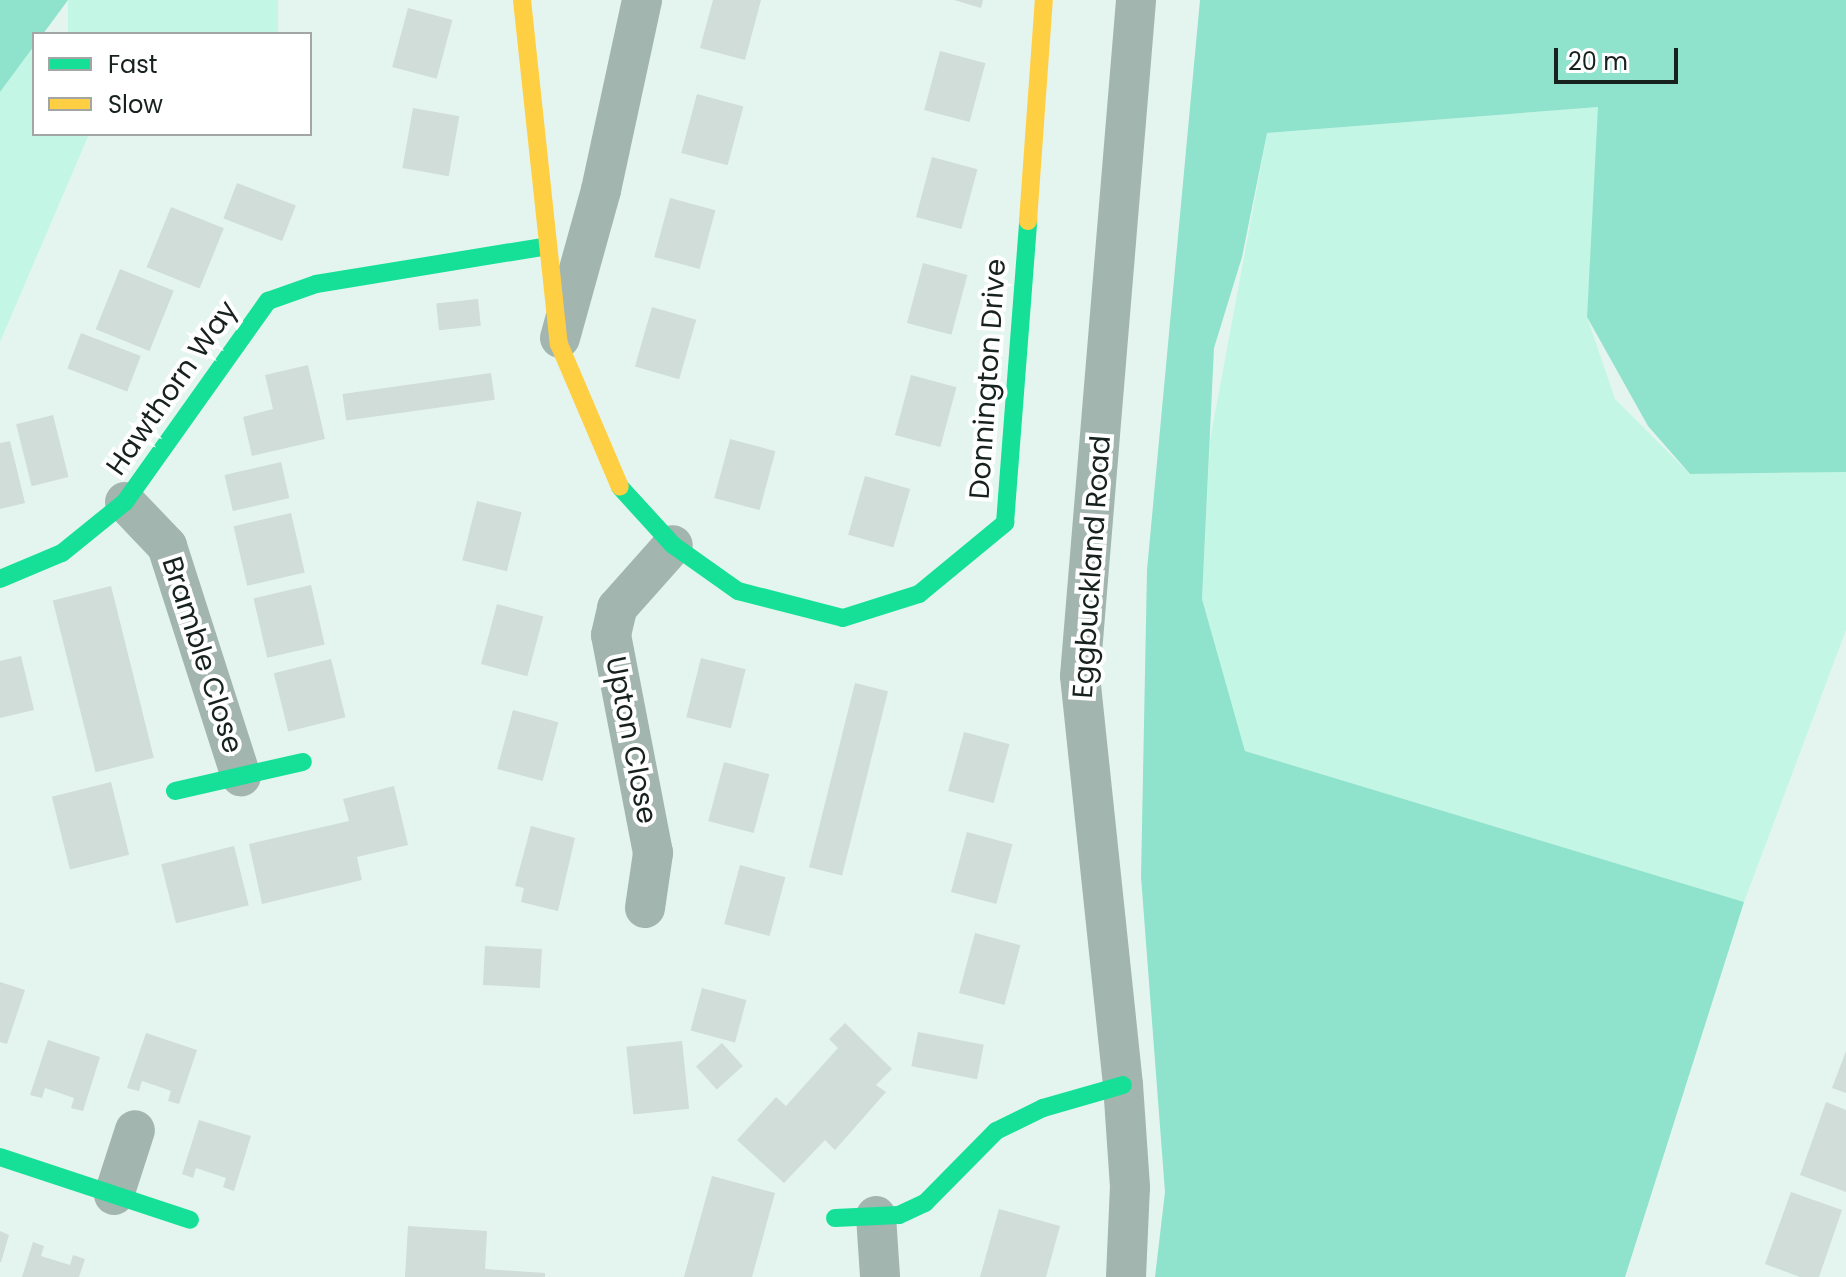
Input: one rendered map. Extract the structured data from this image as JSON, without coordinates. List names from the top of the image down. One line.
{"streets":{"street":["Donnington Drive","Hawthorn Way","Eggbuckland Road","Bramble Close","Upton Close"]},"crossings":[["Donnington Drive","Hawthorn Way"],["Donnington Drive","Upton Close"],["Hawthorn Way","Bramble Close"]],"legend":["Fast","Slow"],"scale_bar":"20 m"}
